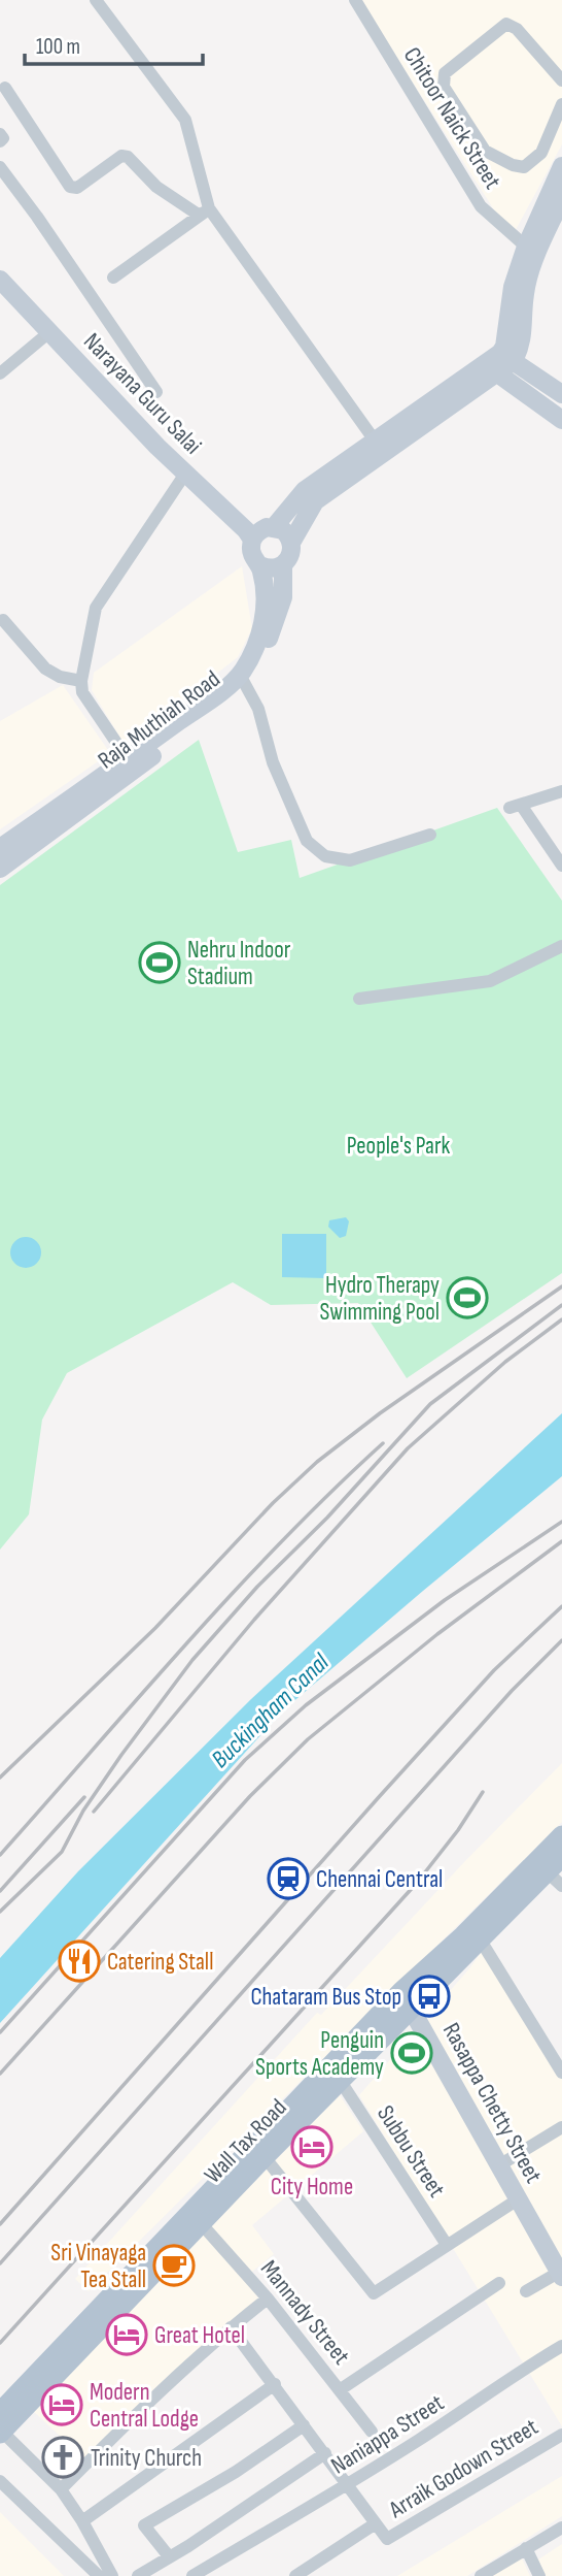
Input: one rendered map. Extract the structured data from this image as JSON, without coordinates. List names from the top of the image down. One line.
{"streets":{"main road":["Narayana Guru Salai","Raja Muthiah Road","Rasappa Chetty Street","Wall Tax Road"],"street":["Chitoor Naick Street","Subbu Street","Mannady Street","Naniappa Street","Arraik Godown Street"]},"crossings":[["Narayana Guru Salai","Raja Muthiah Road"],["Rasappa Chetty Street","Wall Tax Road"],["Wall Tax Road","Subbu Street"],["Wall Tax Road","Mannady Street"]],"water":["Buckingham Canal"],"parks":["People's Park"],"places":{"sports":["Nehru Indoor Stadium","Hydro Therapy Swimming Pool","Penguin Sports Academy"],"station":["Chennai Central"],"restaurant":["Catering Stall"],"bus stop":["Chataram Bus Stop"],"hotel":["City Home","Great Hotel","Modern Central Lodge"],"cafe":["Sri Vinayaga Tea Stall"],"church":["Trinity Church"]},"scale_bar":"100 m"}
